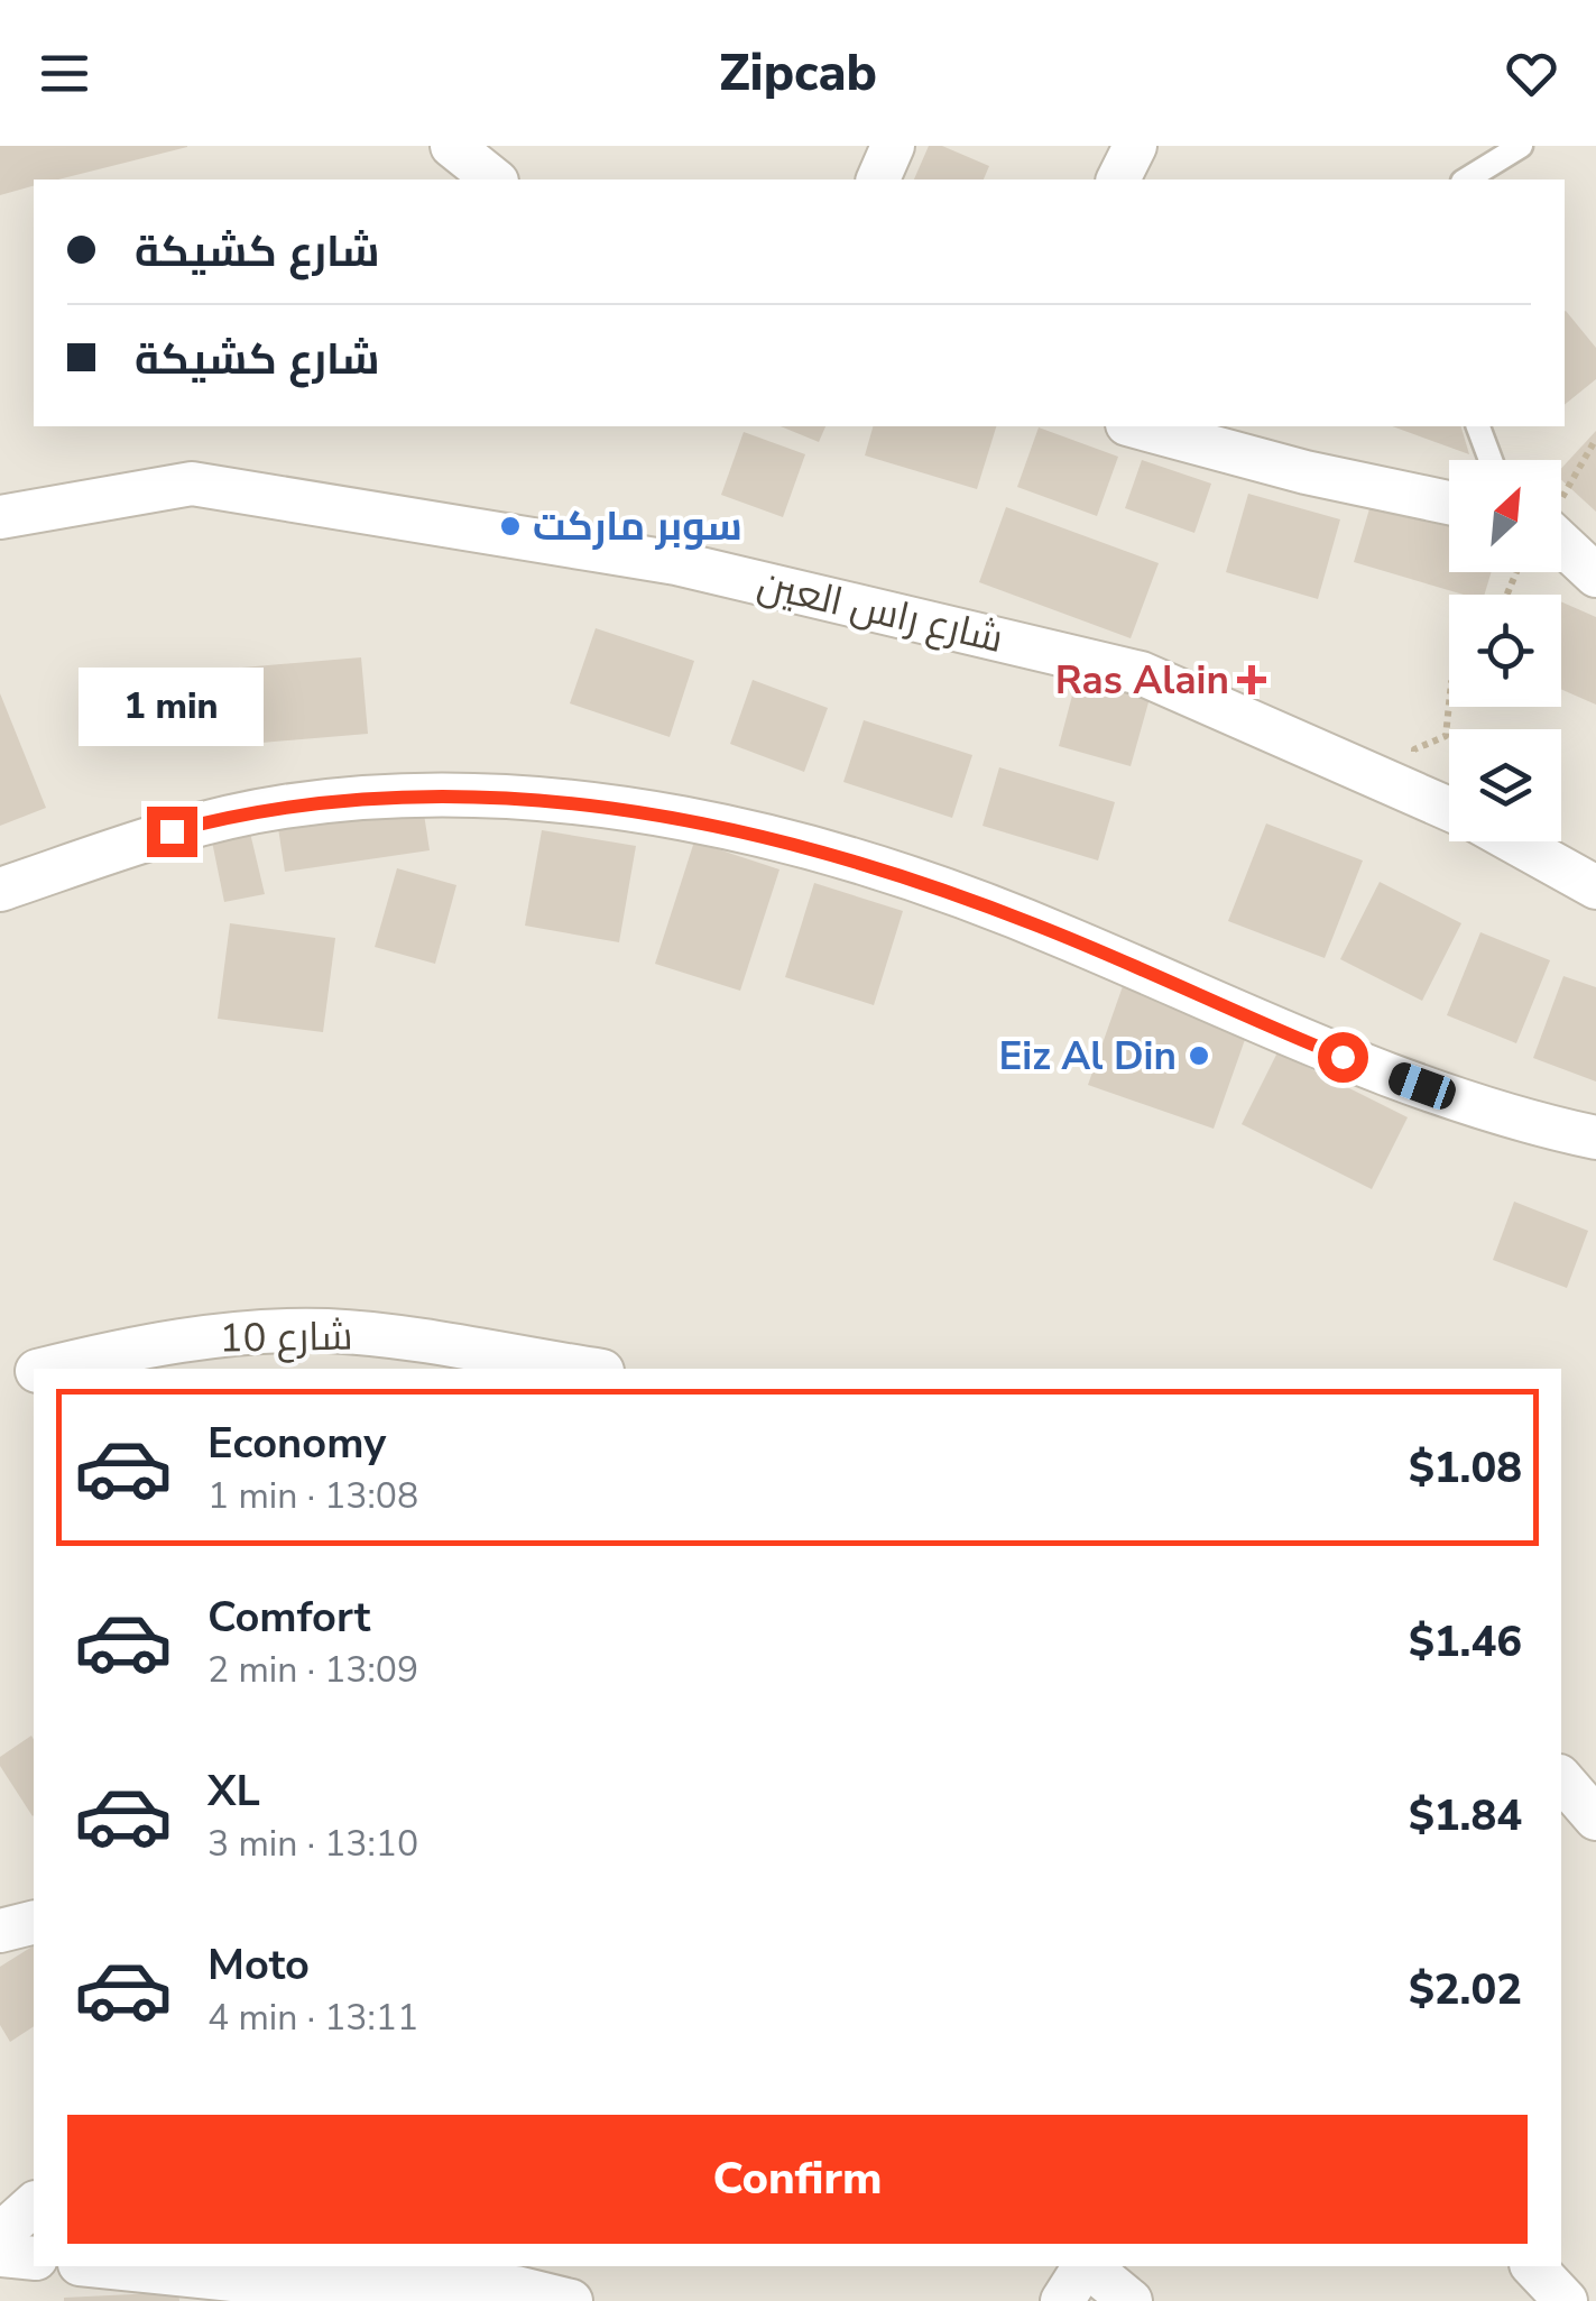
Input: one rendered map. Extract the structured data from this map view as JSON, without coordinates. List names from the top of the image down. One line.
{"streets":{"street":["شارع راس العين","شارع 10"]},"places":{"other":["سوبر ماركت","Eiz Al Din"],"health":["Ras Alain"]},"north":"top right","page":{"header":"Zipcab","banner":["شارع كشيكة","شارع كشيكة"],"bubble":"1 min","list":[{"name":"Economy","note":"1 min · 13:08","value":"$1.08"},{"name":"Comfort","note":"2 min · 13:09","value":"$1.46"},{"name":"XL","note":"3 min · 13:10","value":"$1.84"},{"name":"Moto","note":"4 min · 13:11","value":"$2.02"}],"buttons":"Confirm"}}
